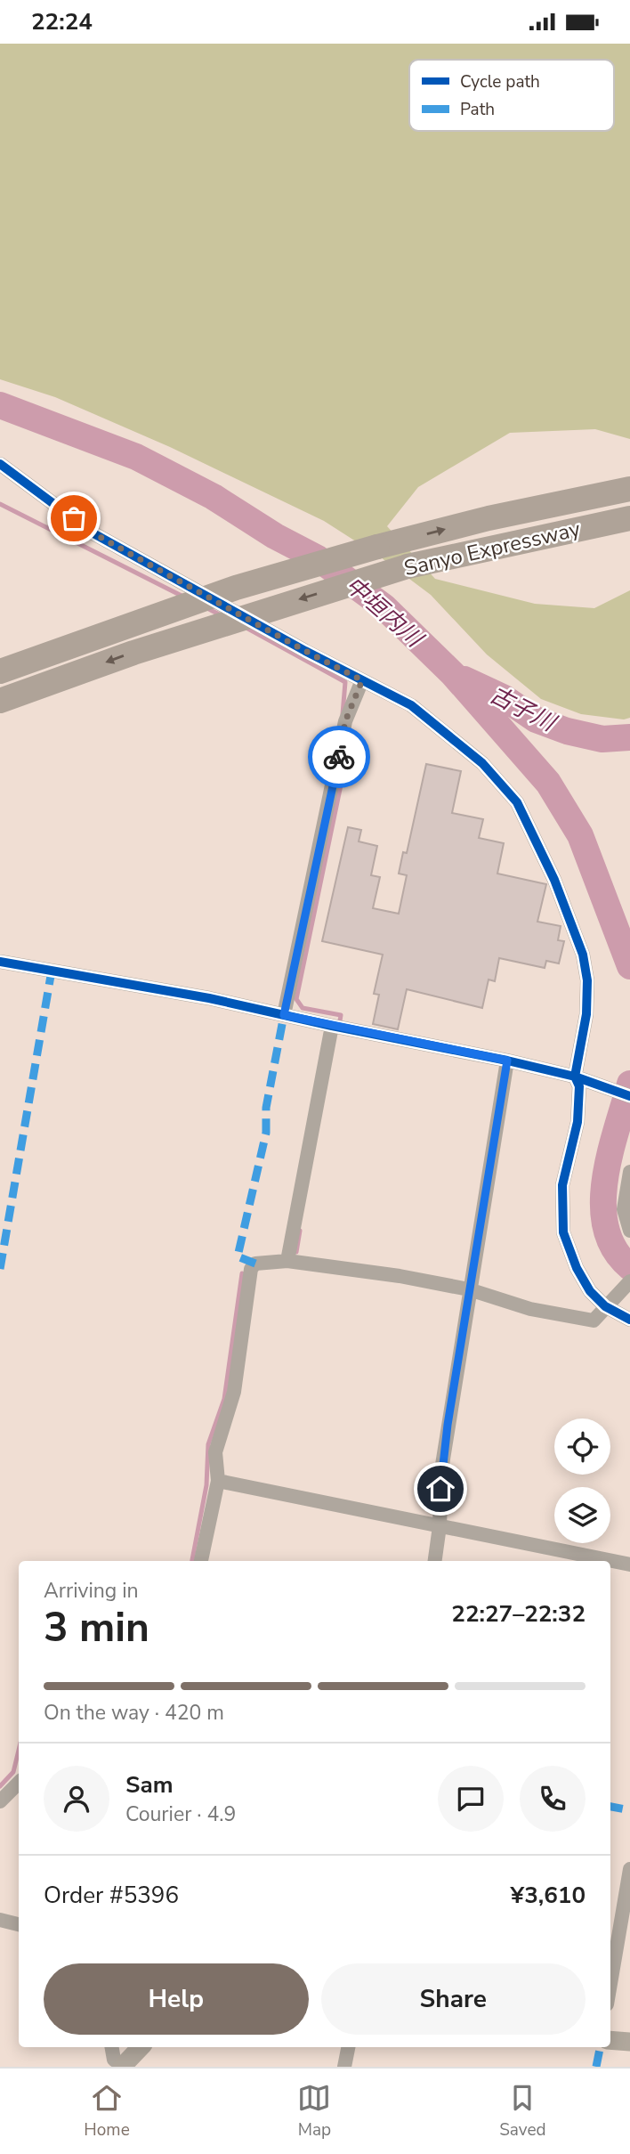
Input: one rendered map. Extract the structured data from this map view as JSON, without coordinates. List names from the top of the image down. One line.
{"streets":{"highway":["Sanyo Expressway"]},"water":["中垣内川","古子川"],"legend":["Cycle path","Path"],"page":{"status":"22:24","heading":["3 min","Arriving in","22:27–22:32"],"panel":["Sam","Courier · 4.9","Order #5396","¥3,610"],"bar":"On the way · 420 m","buttons":["Help","Share"],"tabs":["Home","Map","Saved"]}}
